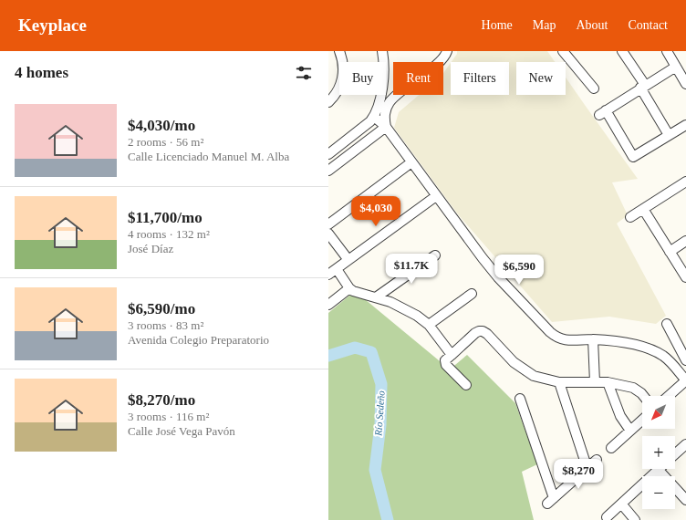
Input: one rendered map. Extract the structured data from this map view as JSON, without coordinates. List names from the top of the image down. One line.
{"water":["Río Sedeño"],"north":"bottom left","page":{"header":"Keyplace","nav":["Home","Map","About","Contact"],"heading":"4 homes","chip":["Buy","Rent","Filters","New"],"list":[{"name":"$4,030/mo","note":"2 rooms · 56 m² · Calle Licenciado Manuel M. Alba"},{"name":"$11,700/mo","note":"4 rooms · 132 m² · José Díaz"},{"name":"$6,590/mo","note":"3 rooms · 83 m² · Avenida Colegio Preparatorio"},{"name":"$8,270/mo","note":"3 rooms · 116 m² · Calle José Vega Pavón"}],"price":["$4,030","$11.7K","$6,590","$8,270"],"map_buttons":["+","−"]}}
